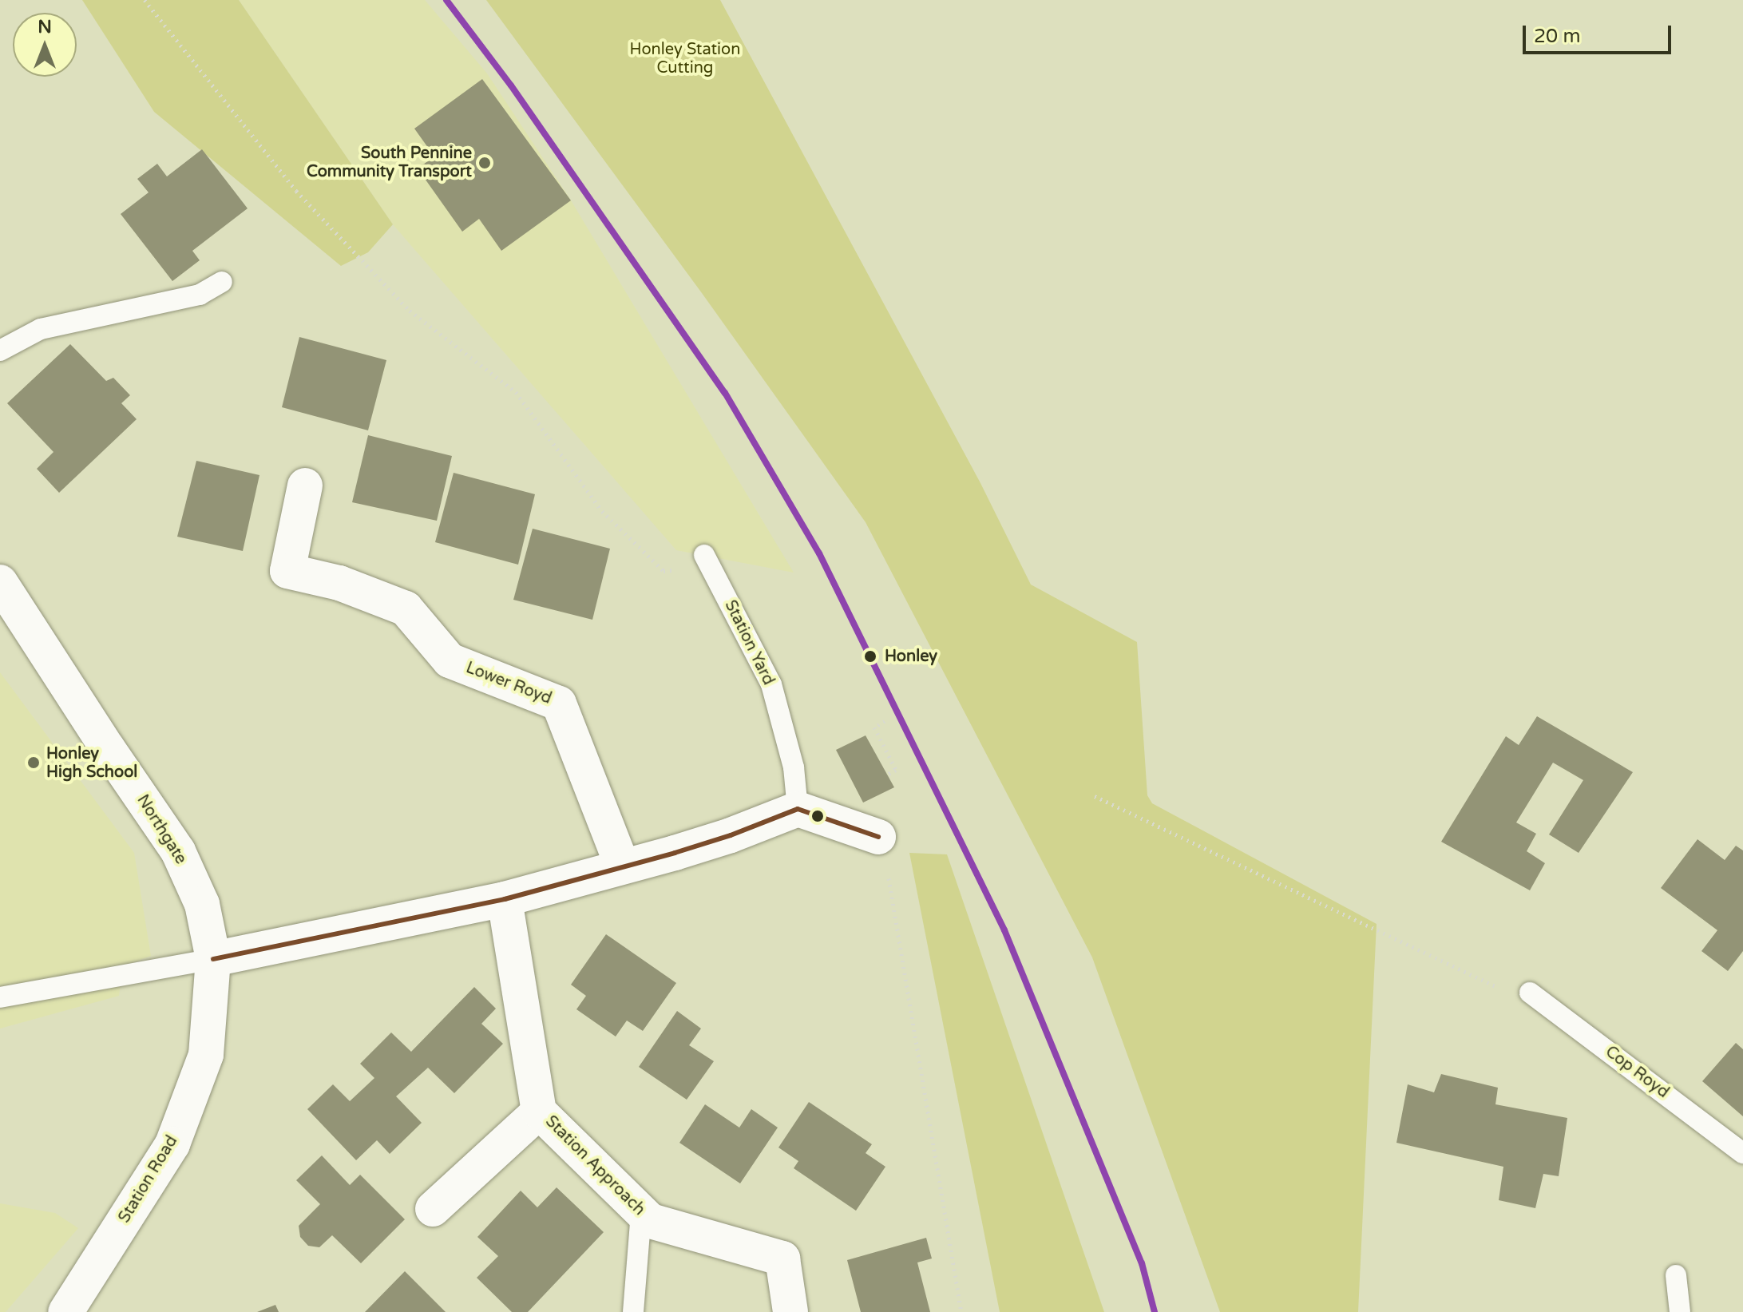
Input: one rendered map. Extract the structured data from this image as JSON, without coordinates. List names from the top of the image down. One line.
{"streets":{"street":["Lower Royd","Northgate","Station Approach","Station Road"],"lane":["Station Yard","Cop Royd"]},"crossings":[["Northgate","Station Road"]],"parks":["Honley Station Cutting"],"places":["South Pennine Community Transport","Honley","Honley High School"],"scale_bar":"20 m","north":"top"}
